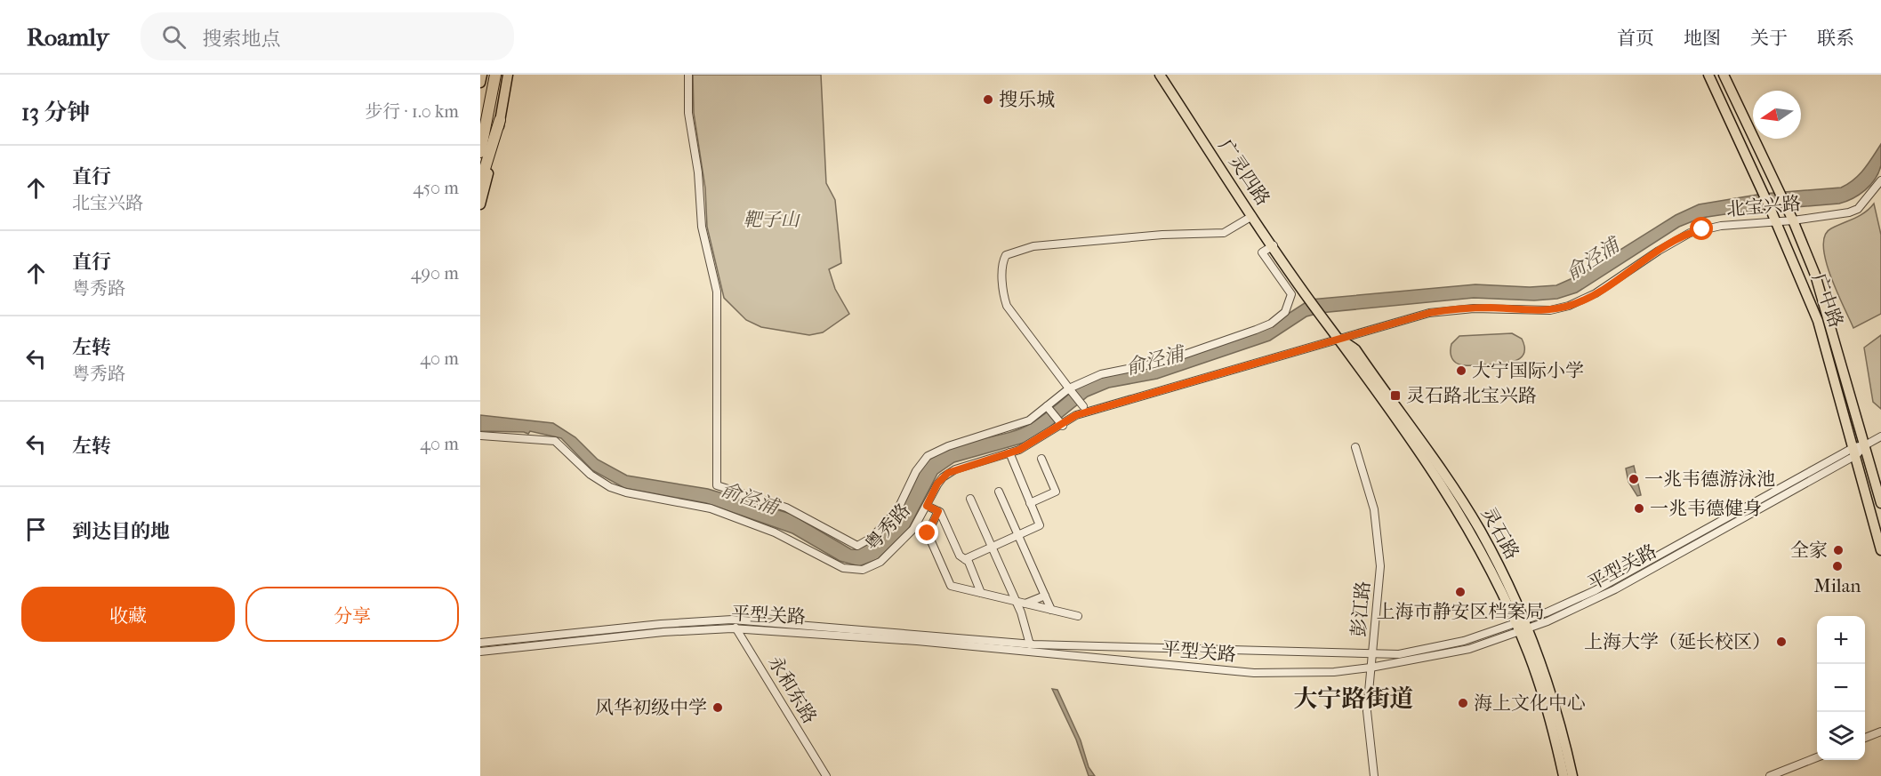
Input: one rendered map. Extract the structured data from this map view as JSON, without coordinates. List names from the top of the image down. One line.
{"streets":{"main road":["广灵四路","广中路","灵石路"],"street":["北宝兴路","粤秀路","平型关路","彭江路","永和东路"]},"crossings":[["广灵四路","灵石路"],["北宝兴路","广中路"],["北宝兴路","粤秀路"],["北宝兴路","灵石路"],["广中路","平型关路"],["粤秀路","灵石路"],["灵石路","平型关路"],["平型关路","彭江路"],["平型关路","永和东路"]],"districts":["大宁路街道"],"water":["俞泾浦"],"parks":["靶子山"],"places":{"other":["搜乐城","大宁国际小学","一兆韦德游泳池","一兆韦德健身","全家","Milan","上海市静安区档案局","上海大学（延长校区）","海上文化中心","风华初级中学"],"transit":["灵石路北宝兴路"]},"north":"left","page":{"header":"Roamly","search":"搜索地点","nav":["首页","地图","关于","联系"],"heading":["13 分钟","步行 · 1.0 km"],"list":[["直行","北宝兴路","450 m"],["直行","粤秀路","490 m"],["左转","粤秀路","40 m"],["左转","40 m"],"到达目的地"],"buttons":["收藏","分享"],"map_buttons":["+","−"]}}
